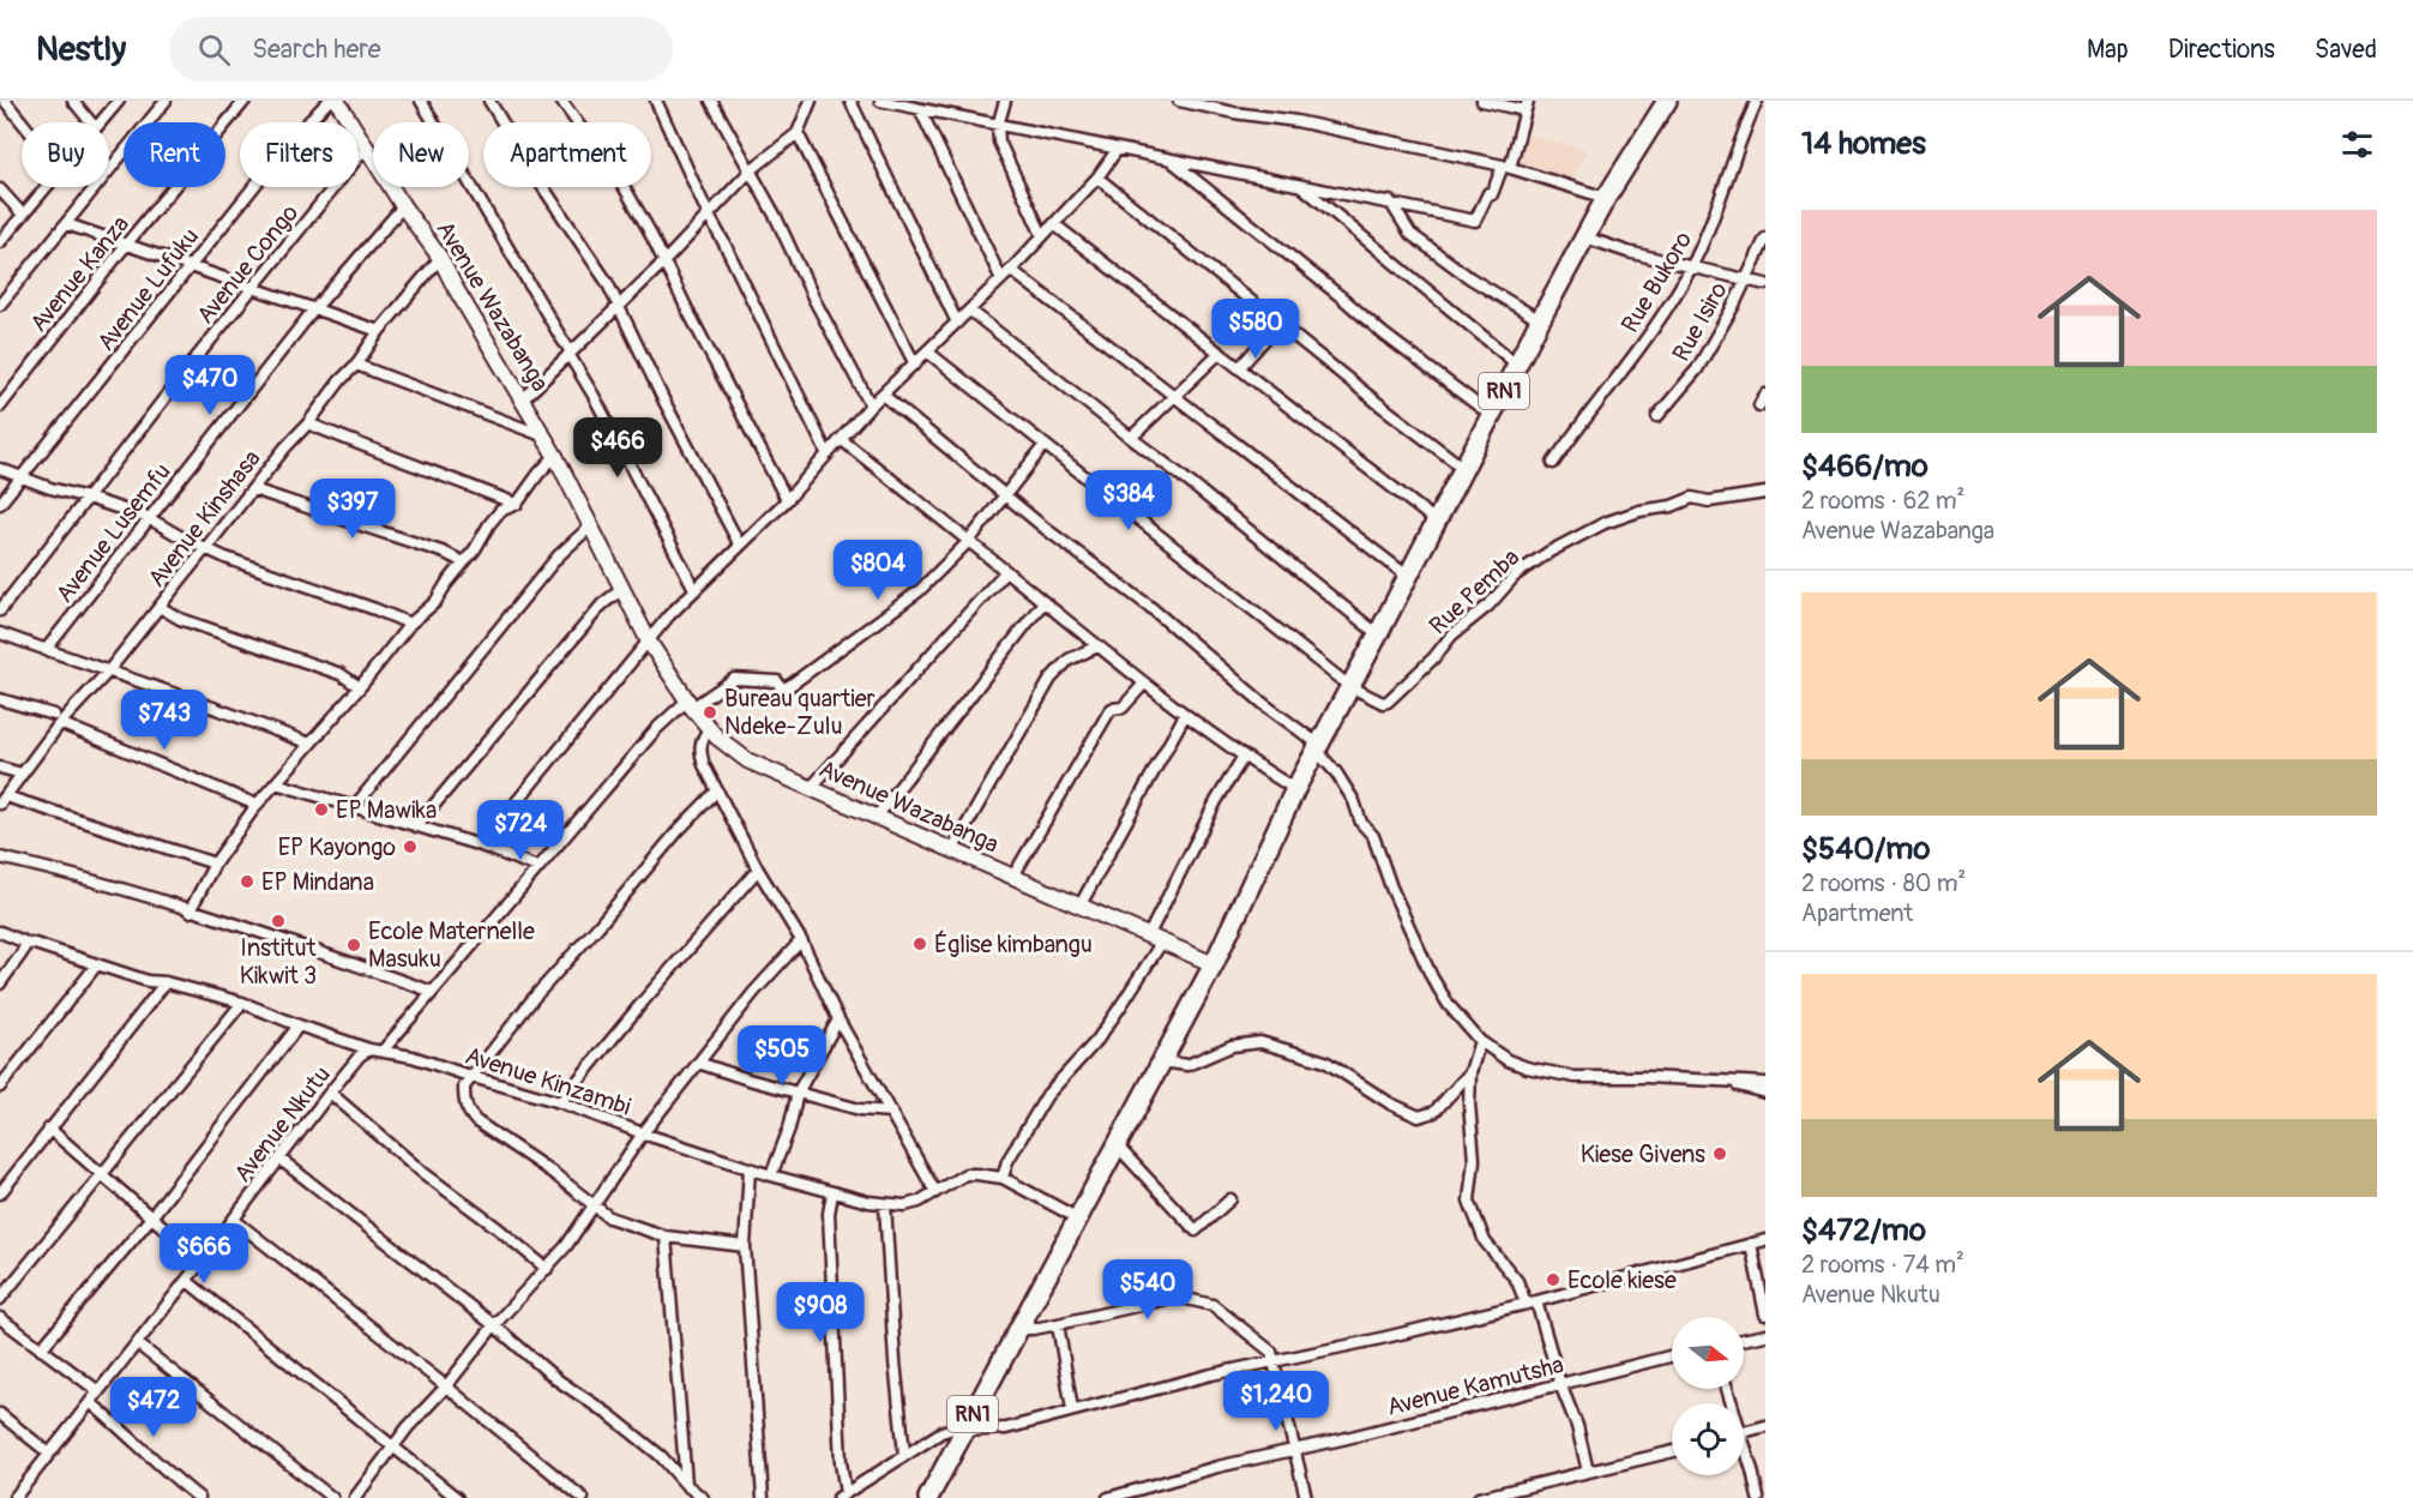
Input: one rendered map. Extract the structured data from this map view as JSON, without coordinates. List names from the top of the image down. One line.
{"streets":{"highway":["RN1"],"main road":["Avenue Wazabanga"],"street":["Avenue Congo","Avenue Kanza","Rue Bukoro","Avenue Lufuku","Rue Isiro","Avenue Kinshasa","Avenue Lusemfu","Rue Pemba","Avenue Kinzambi","Avenue Nkutu","Avenue Kamutsha"]},"crossings":[["Avenue Congo","Avenue Wazabanga"],["Avenue Wazabanga","RN1"],["Avenue Wazabanga","Avenue Kinshasa"],["Avenue Wazabanga","Avenue Lusemfu"],["RN1","Rue Pemba"],["RN1","Avenue Kinzambi"],["Avenue Kinzambi","Avenue Nkutu"]],"places":["Bureau quartier Ndeke-Zulu","EP Mawika","EP Kayongo","EP Mindana","Institut Kikwit 3","Église kimbangu","Ecole Maternelle Masuku","Kiese Givens","Ecole kiese"],"north":"right","page":{"header":"Nestly","search":"Search here","nav":["Map","Directions","Saved"],"heading":"14 homes","chip":["Buy","Rent","Filters","New","Apartment"],"list":[{"name":"$466/mo","note":"2 rooms · 62 m² · Avenue Wazabanga"},{"name":"$540/mo","note":"2 rooms · 80 m² · Apartment"},{"name":"$472/mo","note":"2 rooms · 74 m² · Avenue Nkutu"}],"price":["$580","$470","$466","$384","$397","$804","$743","$724","$505","$666","$540","$908","$1,240","$472"]}}
